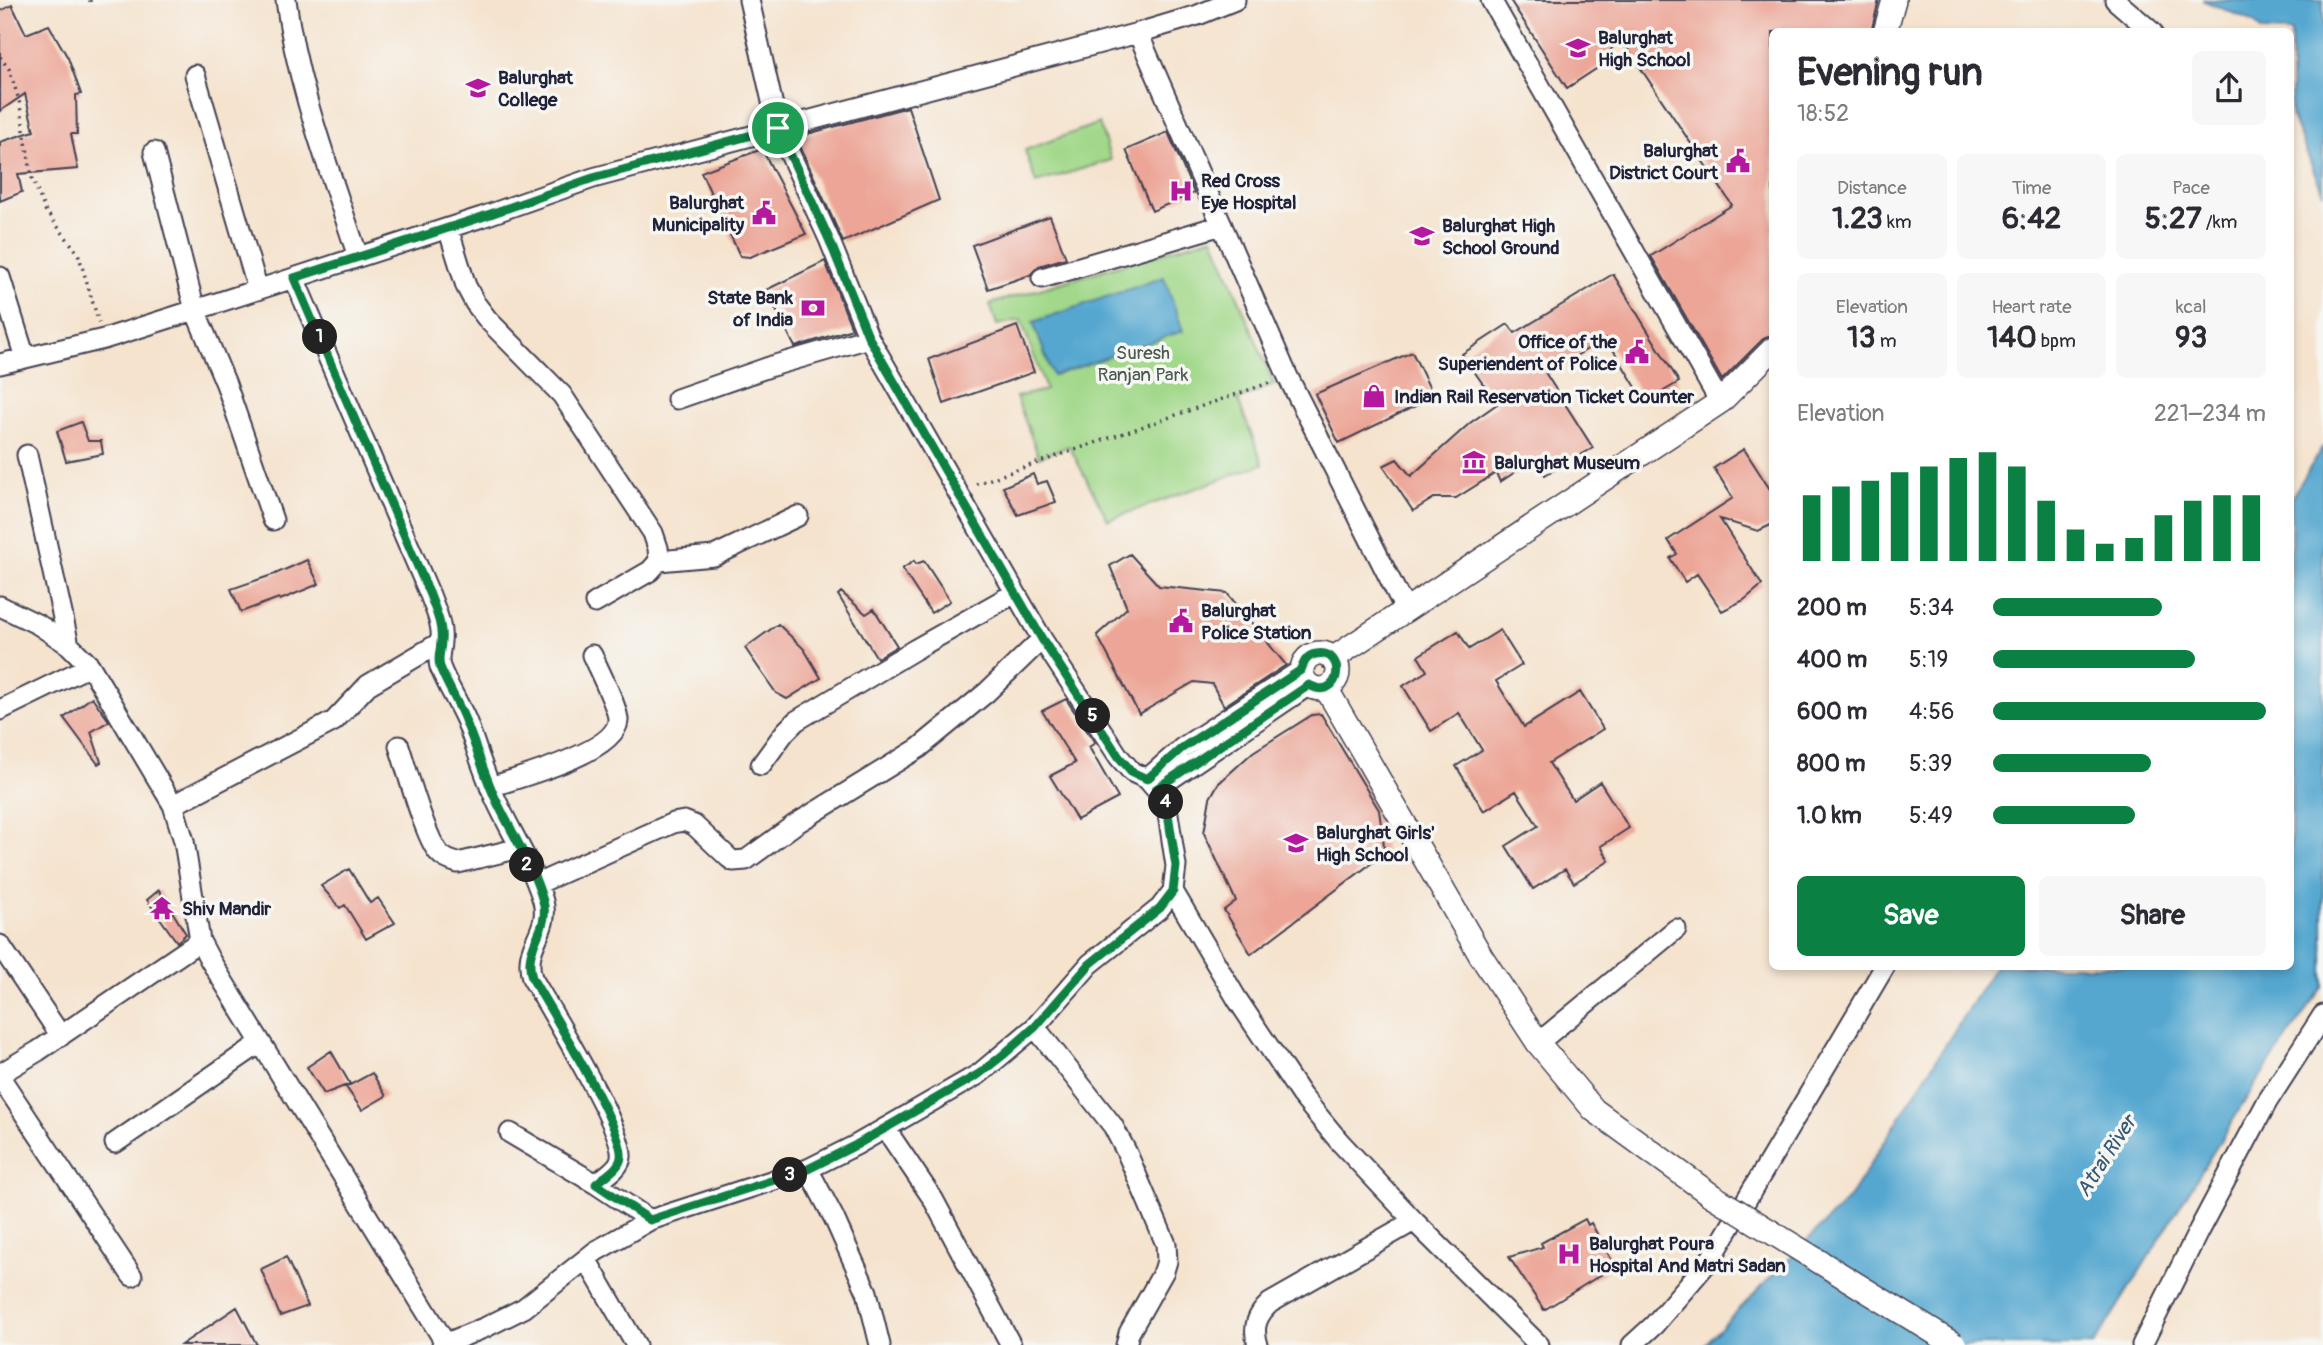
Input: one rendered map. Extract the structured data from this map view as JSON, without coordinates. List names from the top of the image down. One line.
{"water":["Atrai River"],"parks":["Suresh Ranjan Park"],"places":{"school or university":["Balurghat High School","Balurghat College","Balurghat High School Ground","Balurghat Girls' High School"],"public building":["Balurghat District Court","Balurghat Municipality","Office of the Superiendent of Police","Balurghat Police Station"],"hospital":["Red Cross Eye Hospital","Balurghat Poura Hospital And Matri Sadan"],"bank":["State Bank of India"],"shop":["Indian Rail Reservation Ticket Counter"],"museum":["Balurghat Museum"],"temple":["Shiv Mandir"]},"page":{"heading":["Evening run","18:52"],"stats":[["Distance","1.23 km"],["Time","6:42"],["Pace","5:27 /km"],["Elevation","13 m"],["Heart rate","140 bpm"],["kcal","93"]],"pins":["1","5","4","2","3"],"chart":["Elevation","221–234 m"],"list":[{"name":"200 m","note":"5:34"},{"name":"400 m","note":"5:19"},{"name":"600 m","note":"4:56"},{"name":"800 m","note":"5:39"},{"name":"1.0 km","note":"5:49"}],"buttons":["Save","Share"]}}
